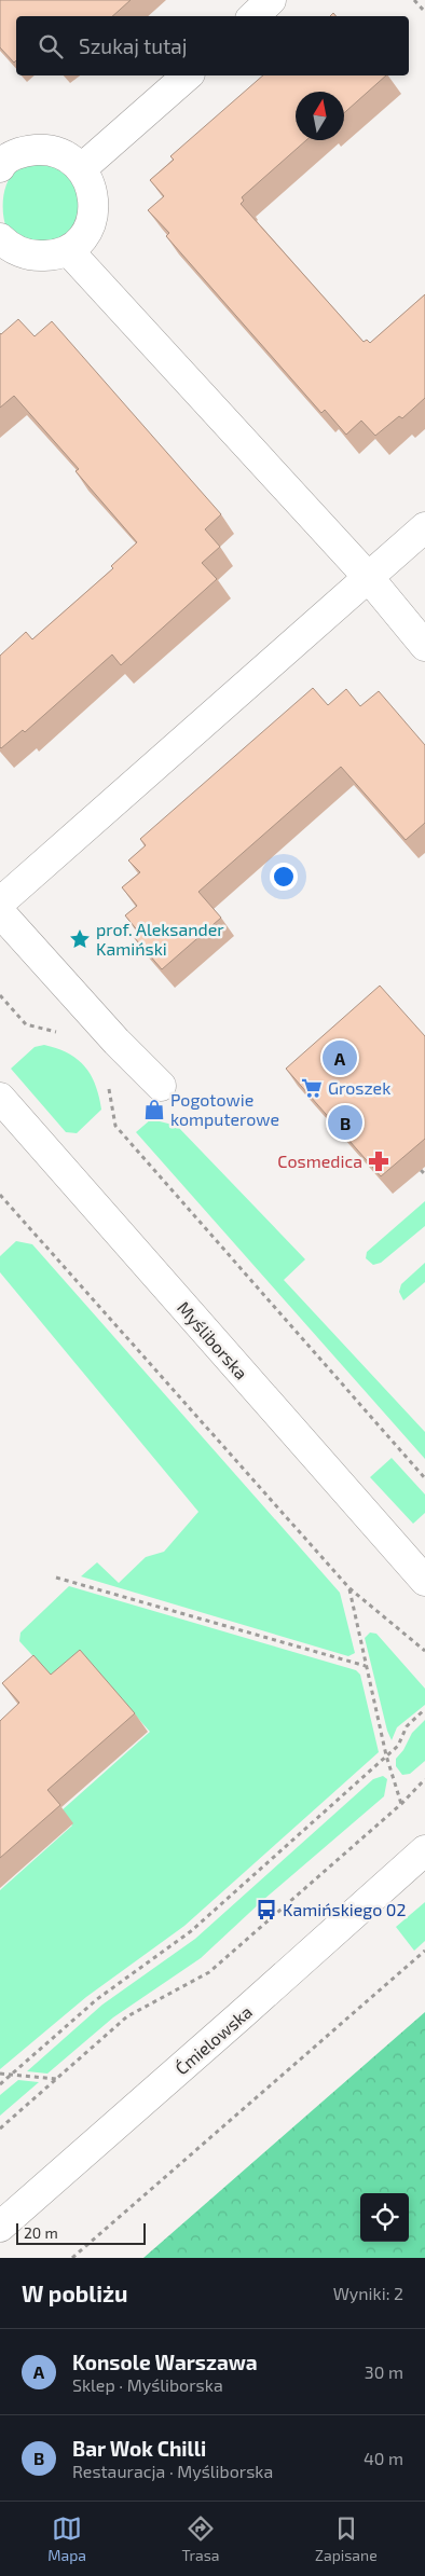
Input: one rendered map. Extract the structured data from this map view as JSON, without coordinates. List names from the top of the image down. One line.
{"streets":{"street":["Myśliborska","Ćmielowska"]},"places":{"place":["prof. Aleksander Kamiński"],"supermarket":["Groszek"],"shop":["Pogotowie komputerowe"],"pharmacy":["Cosmedica"],"bus stop":["Kamińskiego 02"]},"scale_bar":"20 m","north":"top","page":{"search":"Szukaj tutaj","pins":["A","B"],"scale":"20 m","heading":["W pobliżu","Wyniki: 2"],"list":[{"mark":"A","name":"Konsole Warszawa","note":"Sklep · Myśliborska","value":"30 m"},{"mark":"B","name":"Bar Wok Chilli","note":"Restauracja · Myśliborska","value":"40 m"}],"nav":["Mapa","Trasa","Zapisane"]}}
